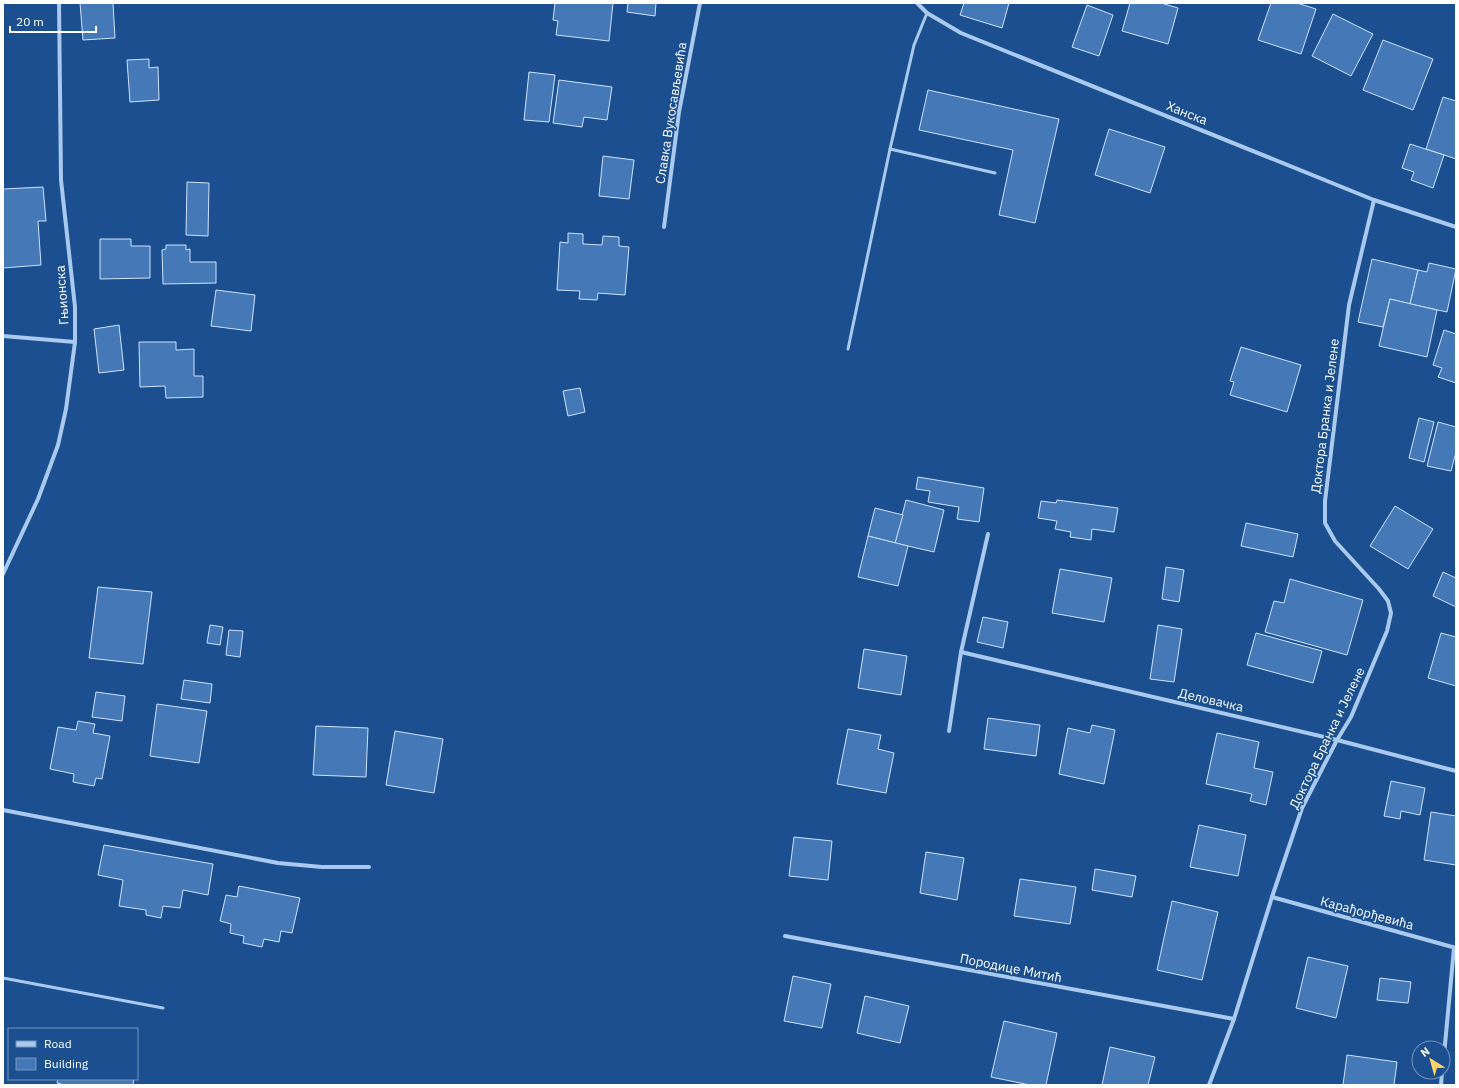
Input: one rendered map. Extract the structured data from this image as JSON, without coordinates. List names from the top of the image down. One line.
{"streets":{"street":["Славка Вукосављевића","Ханска","Гњионска","Доктора Бранка и Јелене","Деловачка","Карађорђевића","Породице Митић"]},"crossings":[["Ханска","Доктора Бранка и Јелене"],["Доктора Бранка и Јелене","Деловачка"],["Доктора Бранка и Јелене","Карађорђевића"],["Доктора Бранка и Јелене","Породице Митић"]],"legend":["Road","Building"],"scale_bar":"20 m","north":"top left"}
